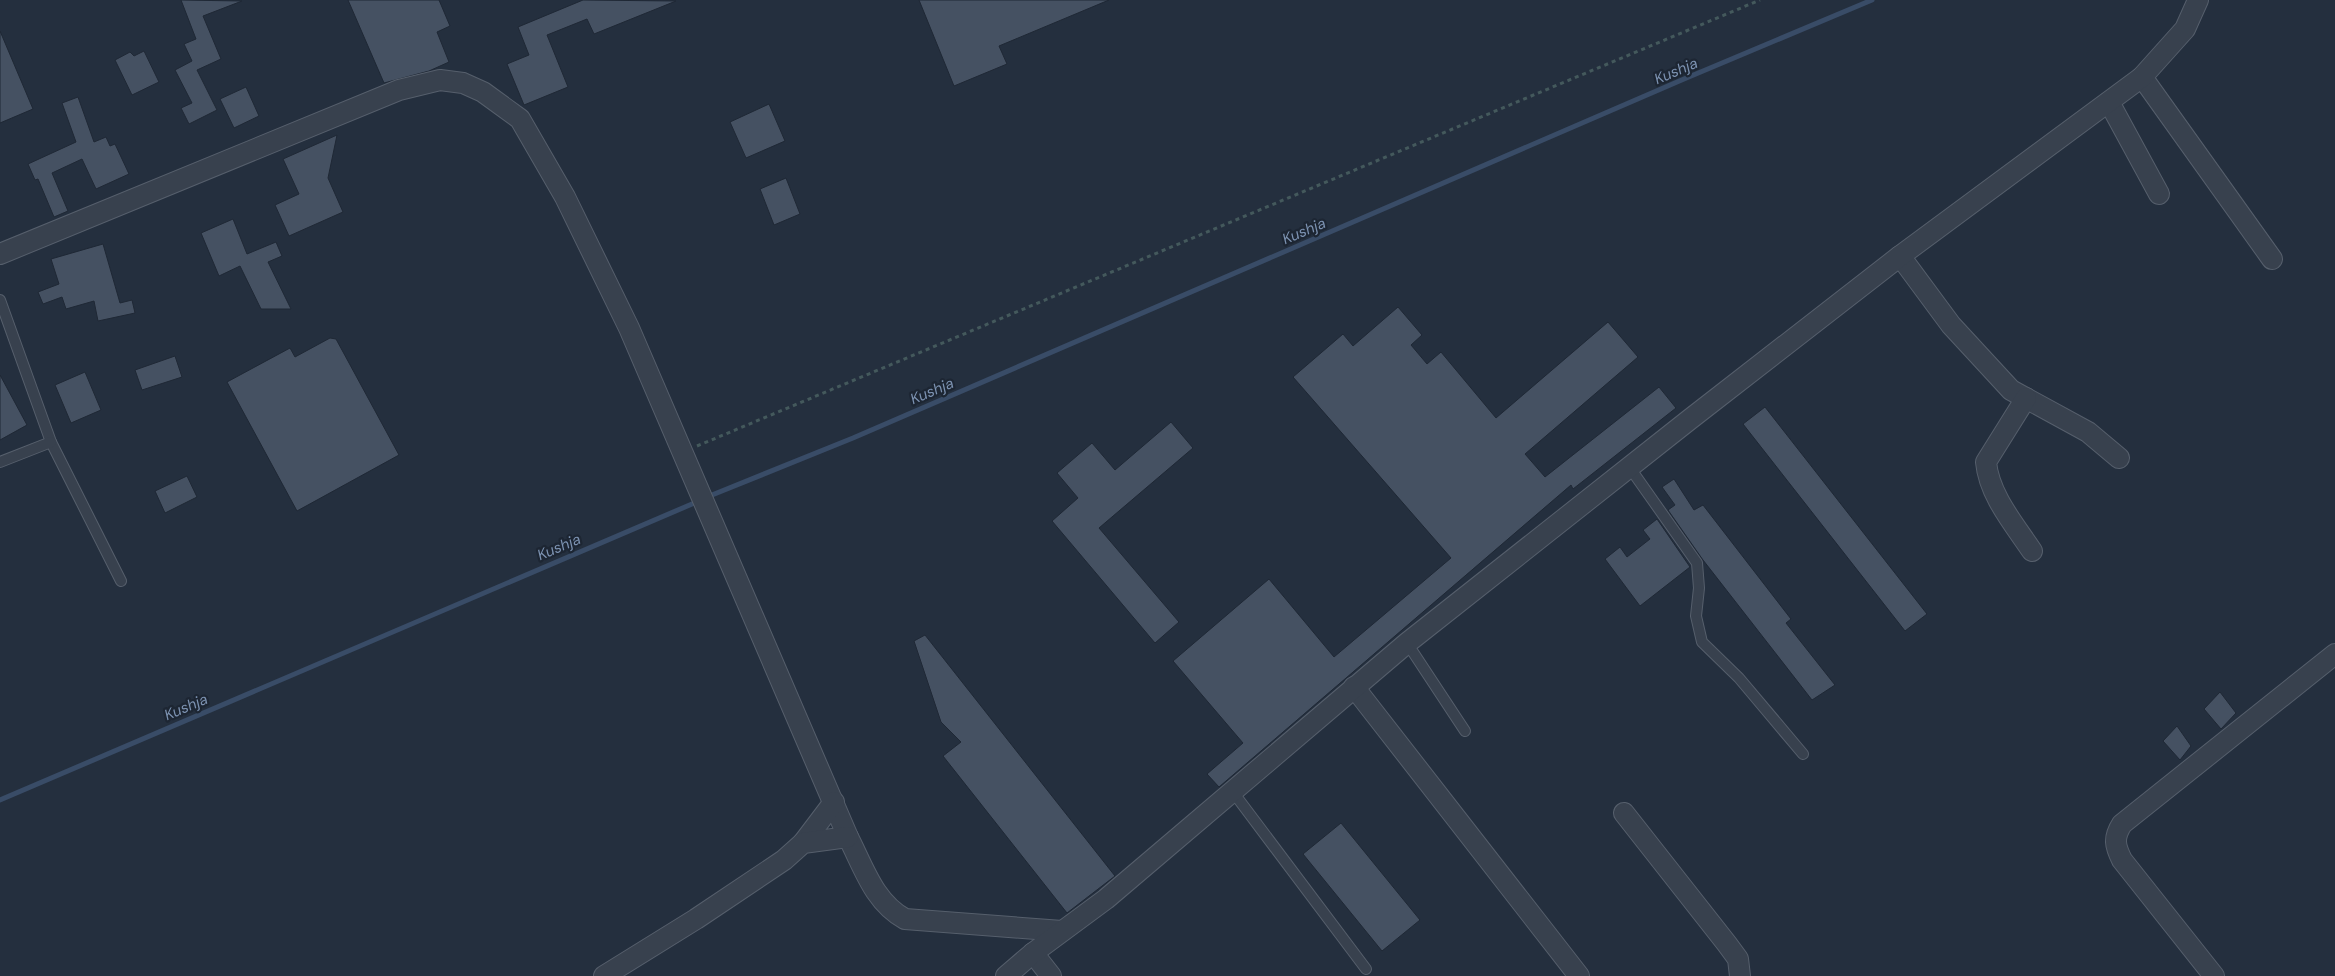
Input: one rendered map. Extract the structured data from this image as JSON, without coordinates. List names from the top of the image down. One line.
{"water":["Kushja"]}
